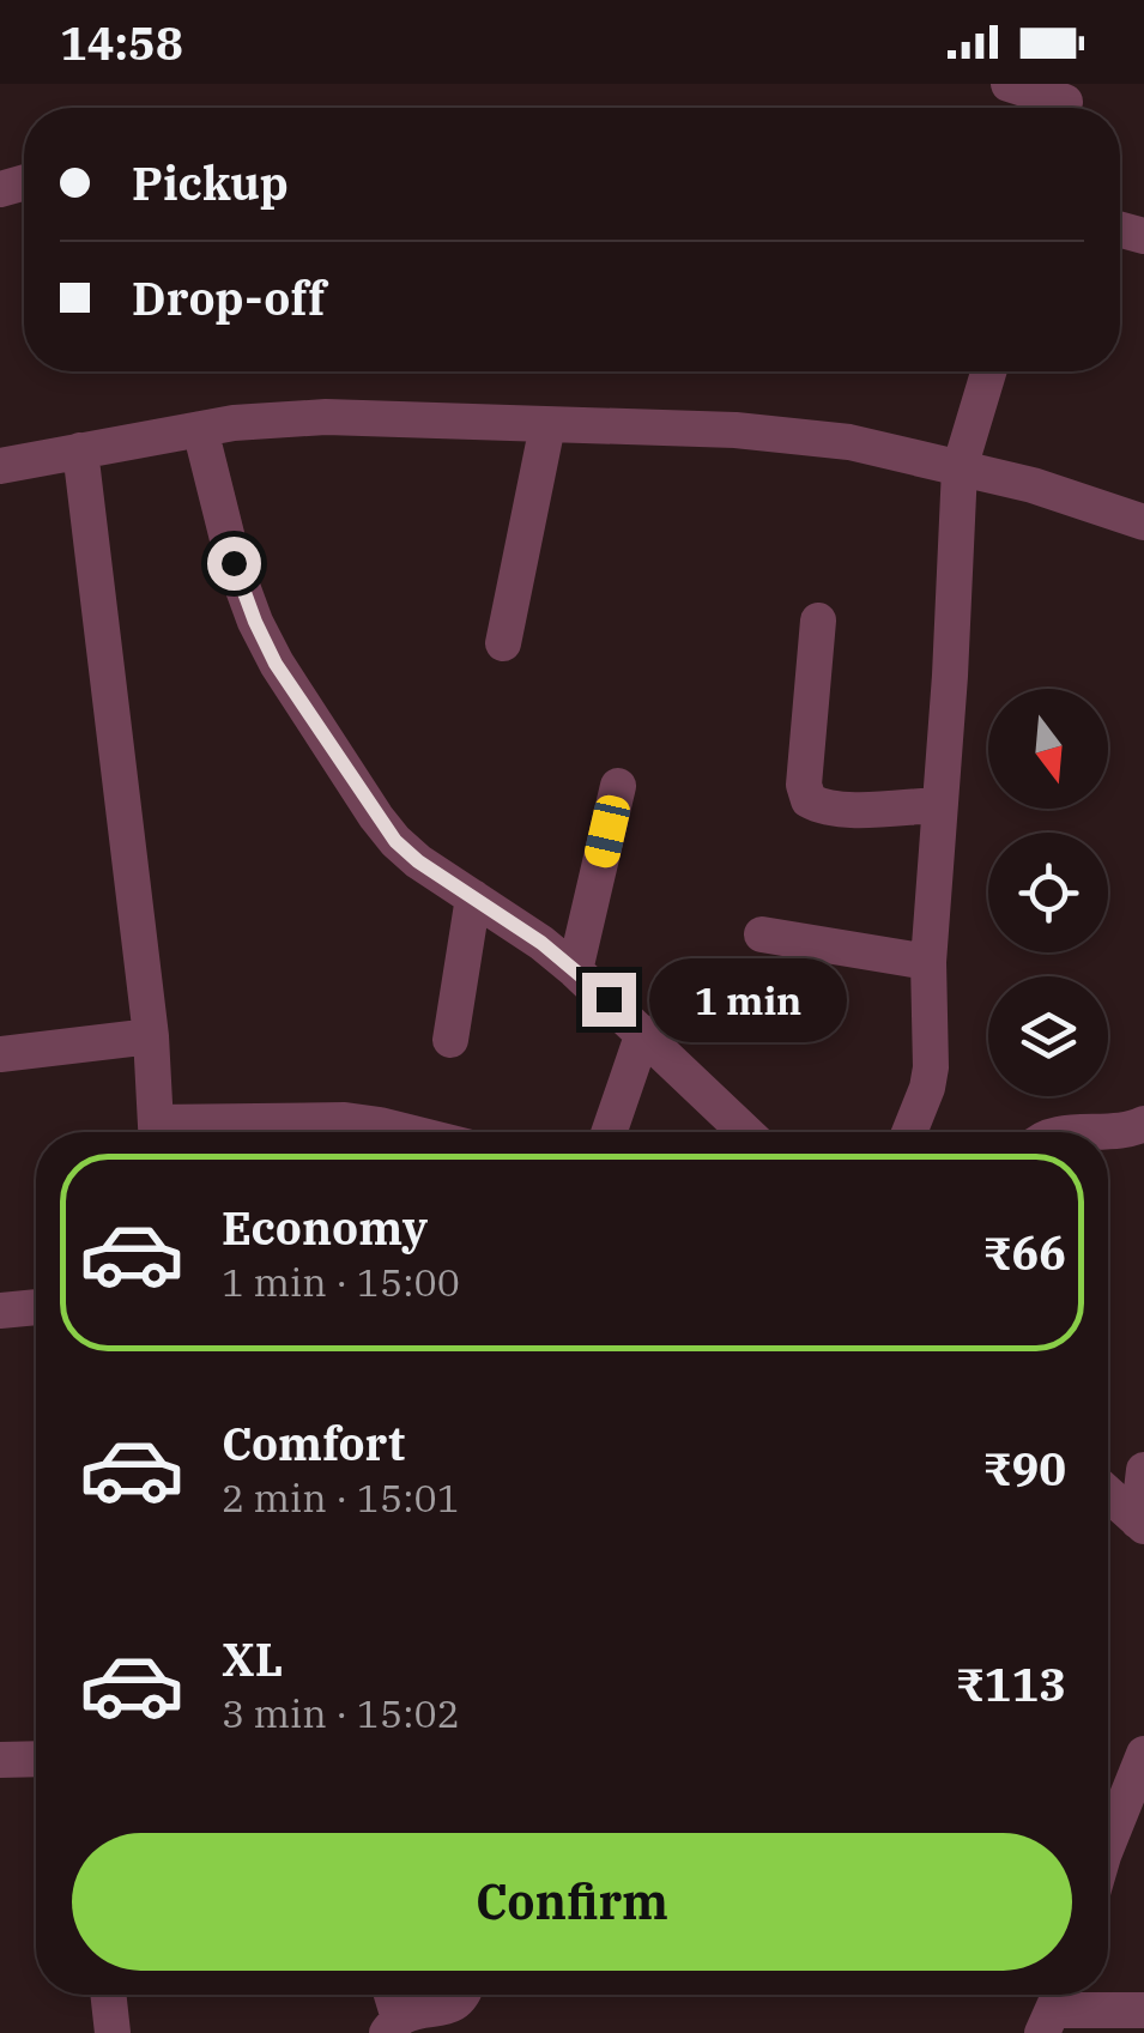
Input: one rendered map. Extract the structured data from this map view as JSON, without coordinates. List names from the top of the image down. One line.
{"north":"bottom","page":{"status":"14:58","banner":["Pickup","Drop-off"],"bubble":"1 min","list":[{"name":"Economy","note":"1 min · 15:00","value":"₹66"},{"name":"Comfort","note":"2 min · 15:01","value":"₹90"},{"name":"XL","note":"3 min · 15:02","value":"₹113"}],"buttons":"Confirm"}}
